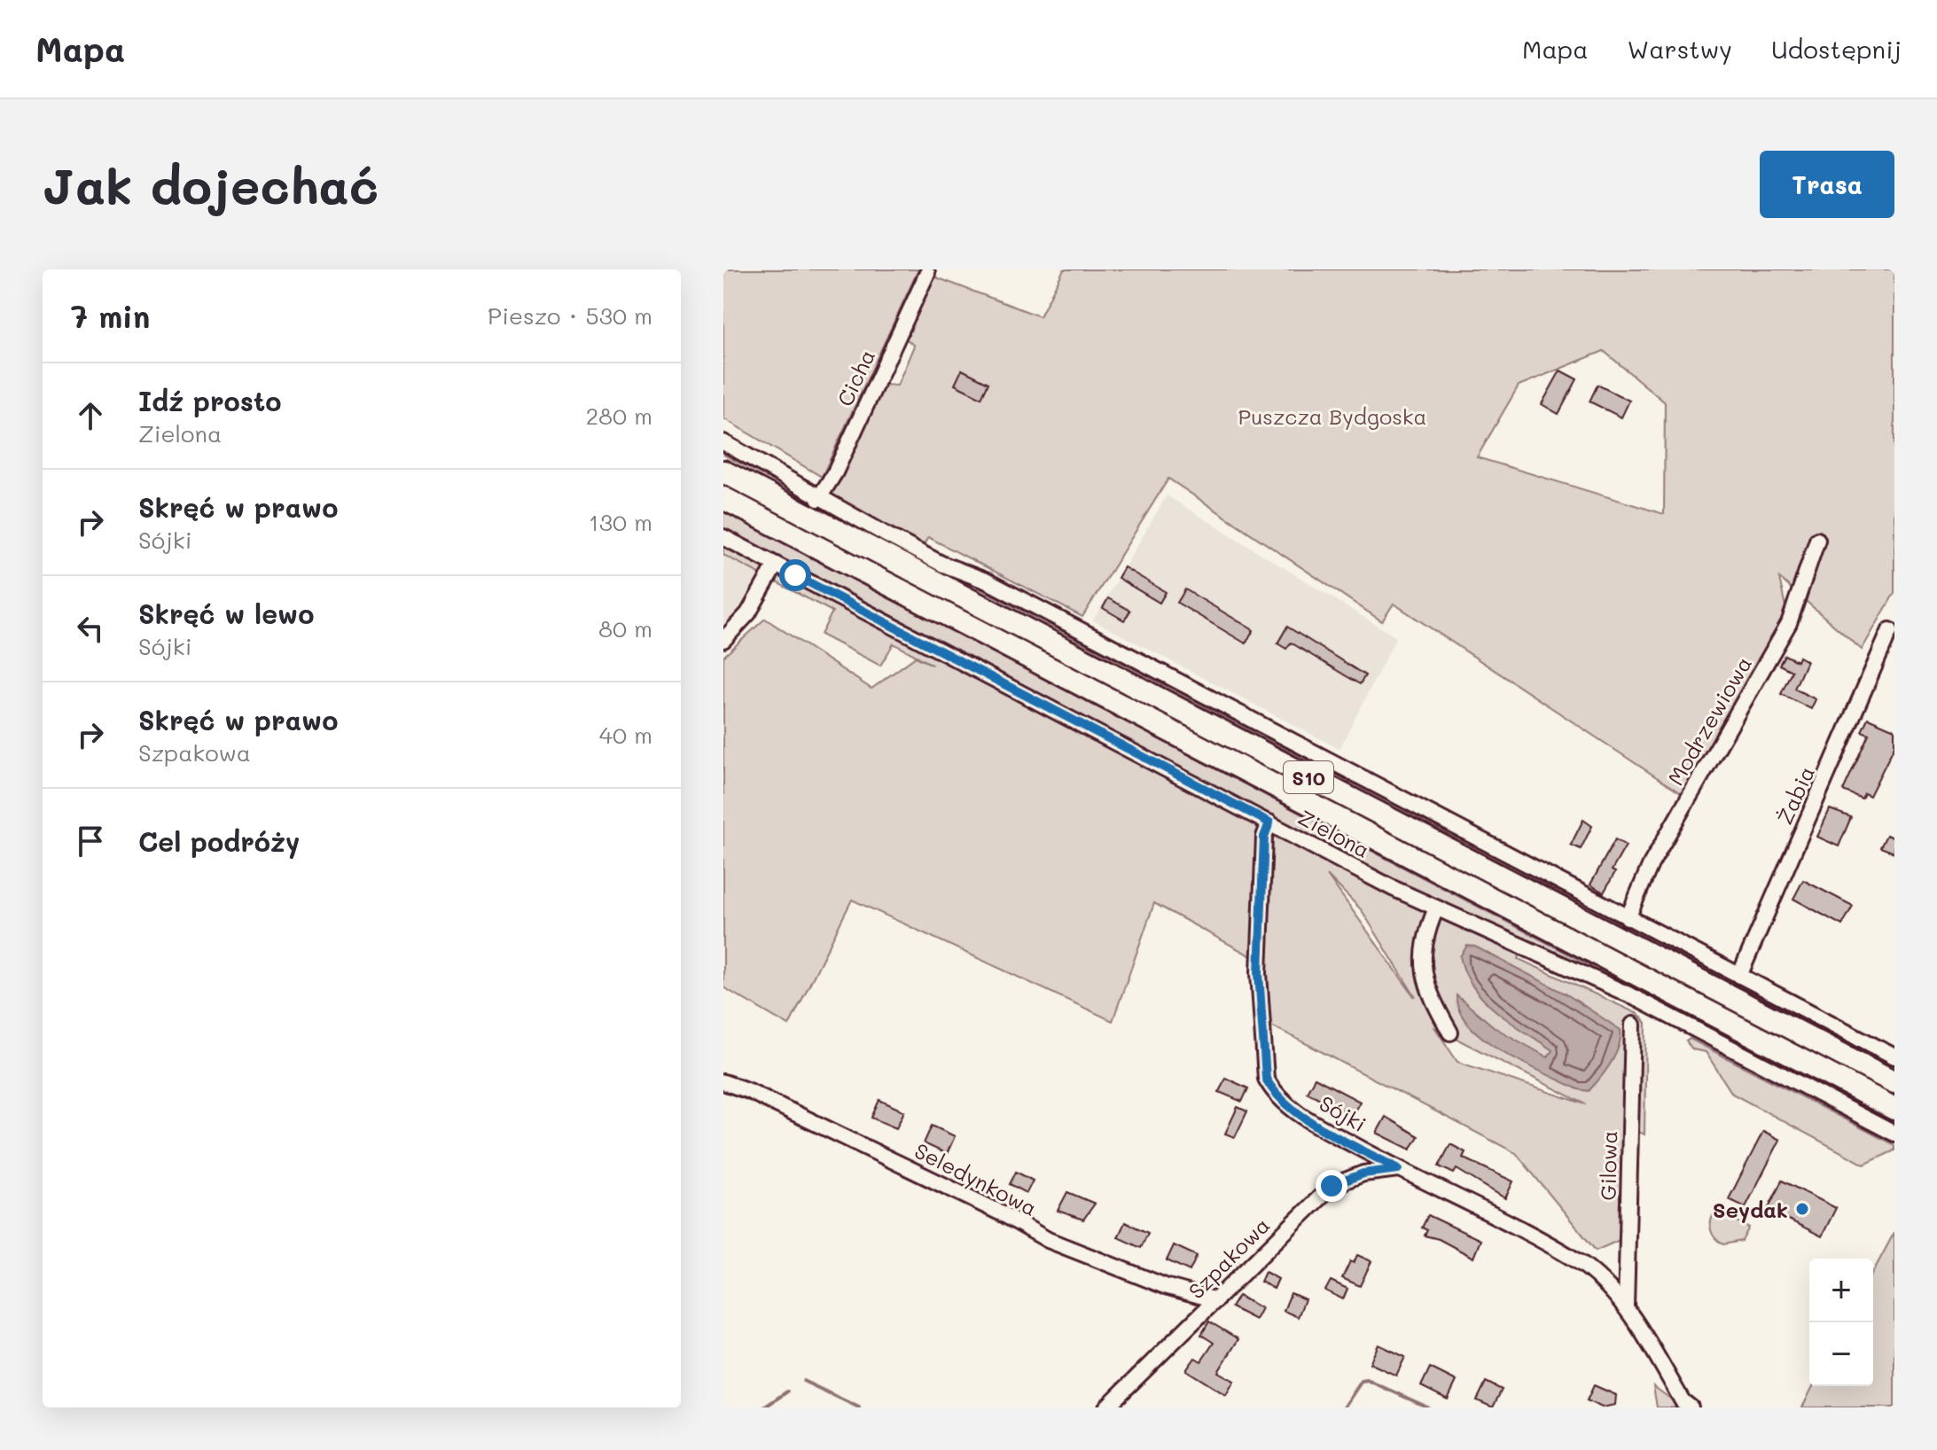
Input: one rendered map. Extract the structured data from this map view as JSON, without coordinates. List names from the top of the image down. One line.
{"streets":{"highway":["S10"],"street":["Cicha","Modrzewiowa","Żabia","Zielona","Sójki","Gilowa","Seledynkowa","Szpakowa"]},"crossings":[["Zielona","Sójki"],["Sójki","Gilowa"],["Sójki","Szpakowa"],["Seledynkowa","Szpakowa"]],"parks":["Puszcza Bydgoska"],"places":["Seydak"],"page":{"header":"Mapa","nav":["Mapa","Warstwy","Udostępnij"],"buttons":"Trasa","title":"Jak dojechać","heading":["7 min","Pieszo · 530 m"],"list":[["Idź prosto","Zielona","280 m"],["Skręć w prawo","Sójki","130 m"],["Skręć w lewo","Sójki","80 m"],["Skręć w prawo","Szpakowa","40 m"],"Cel podróży"],"map_buttons":["+","−"]}}
